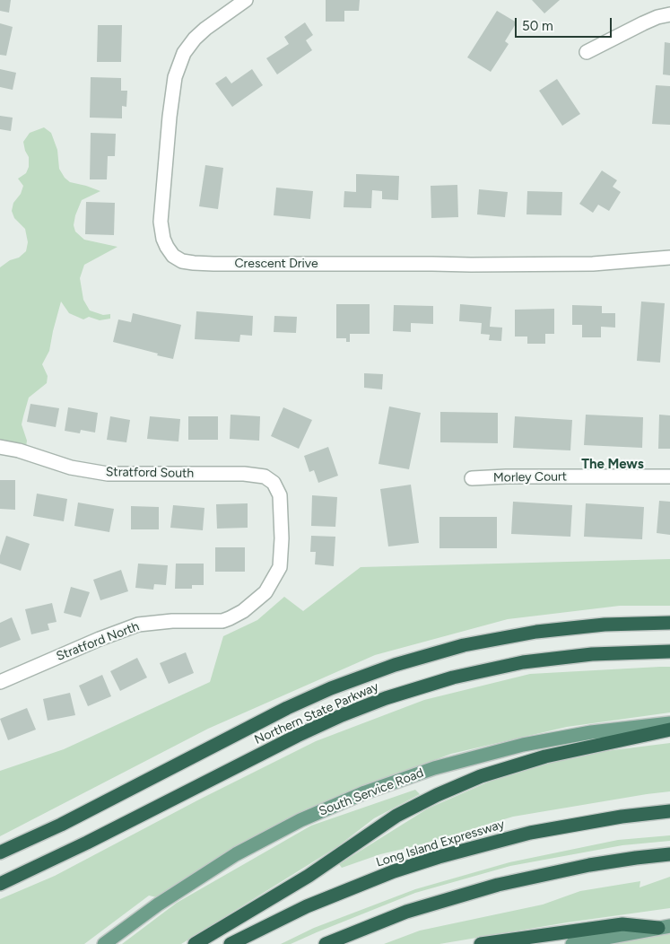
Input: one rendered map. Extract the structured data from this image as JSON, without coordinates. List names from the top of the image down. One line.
{"streets":{"highway":["Northern State Parkway","Long Island Expressway"],"main road":["South Service Road"],"street":["Crescent Drive","Stratford South","Morley Court","Stratford North"]},"crossings":[["Stratford South","Stratford North"]],"districts":["The Mews"],"scale_bar":"50 m"}
